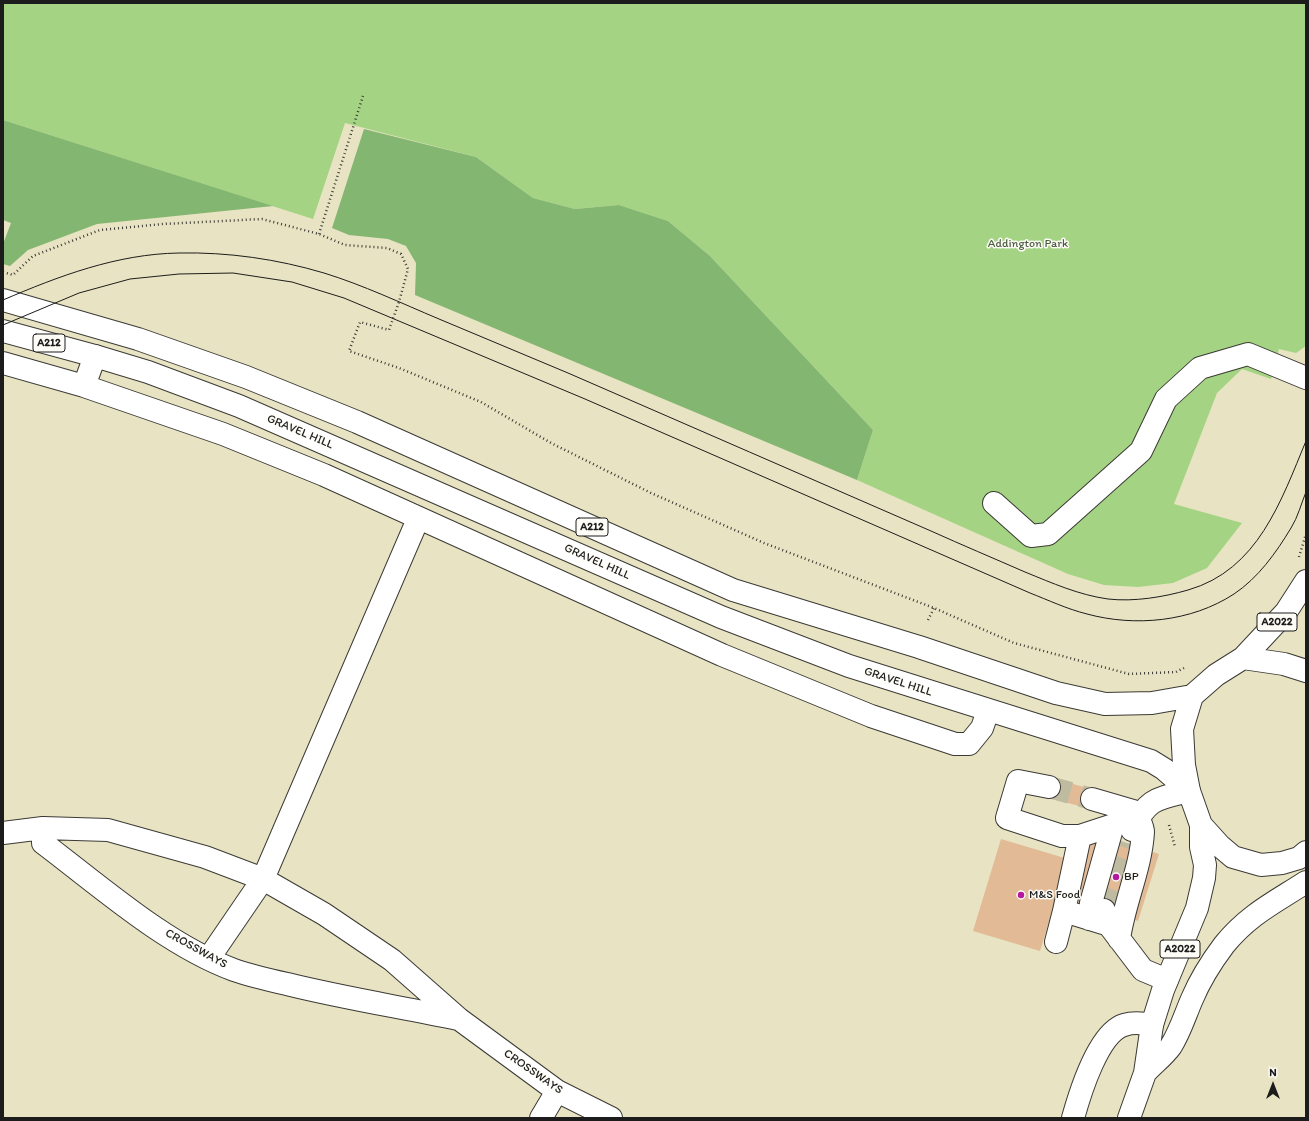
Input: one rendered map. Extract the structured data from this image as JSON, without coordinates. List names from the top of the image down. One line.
{"streets":{"main road":["A212","GRAVEL HILL","A2022","CROSSWAYS"]},"parks":["Addington Park"],"places":["BP","M&S Food"],"north":"top"}
